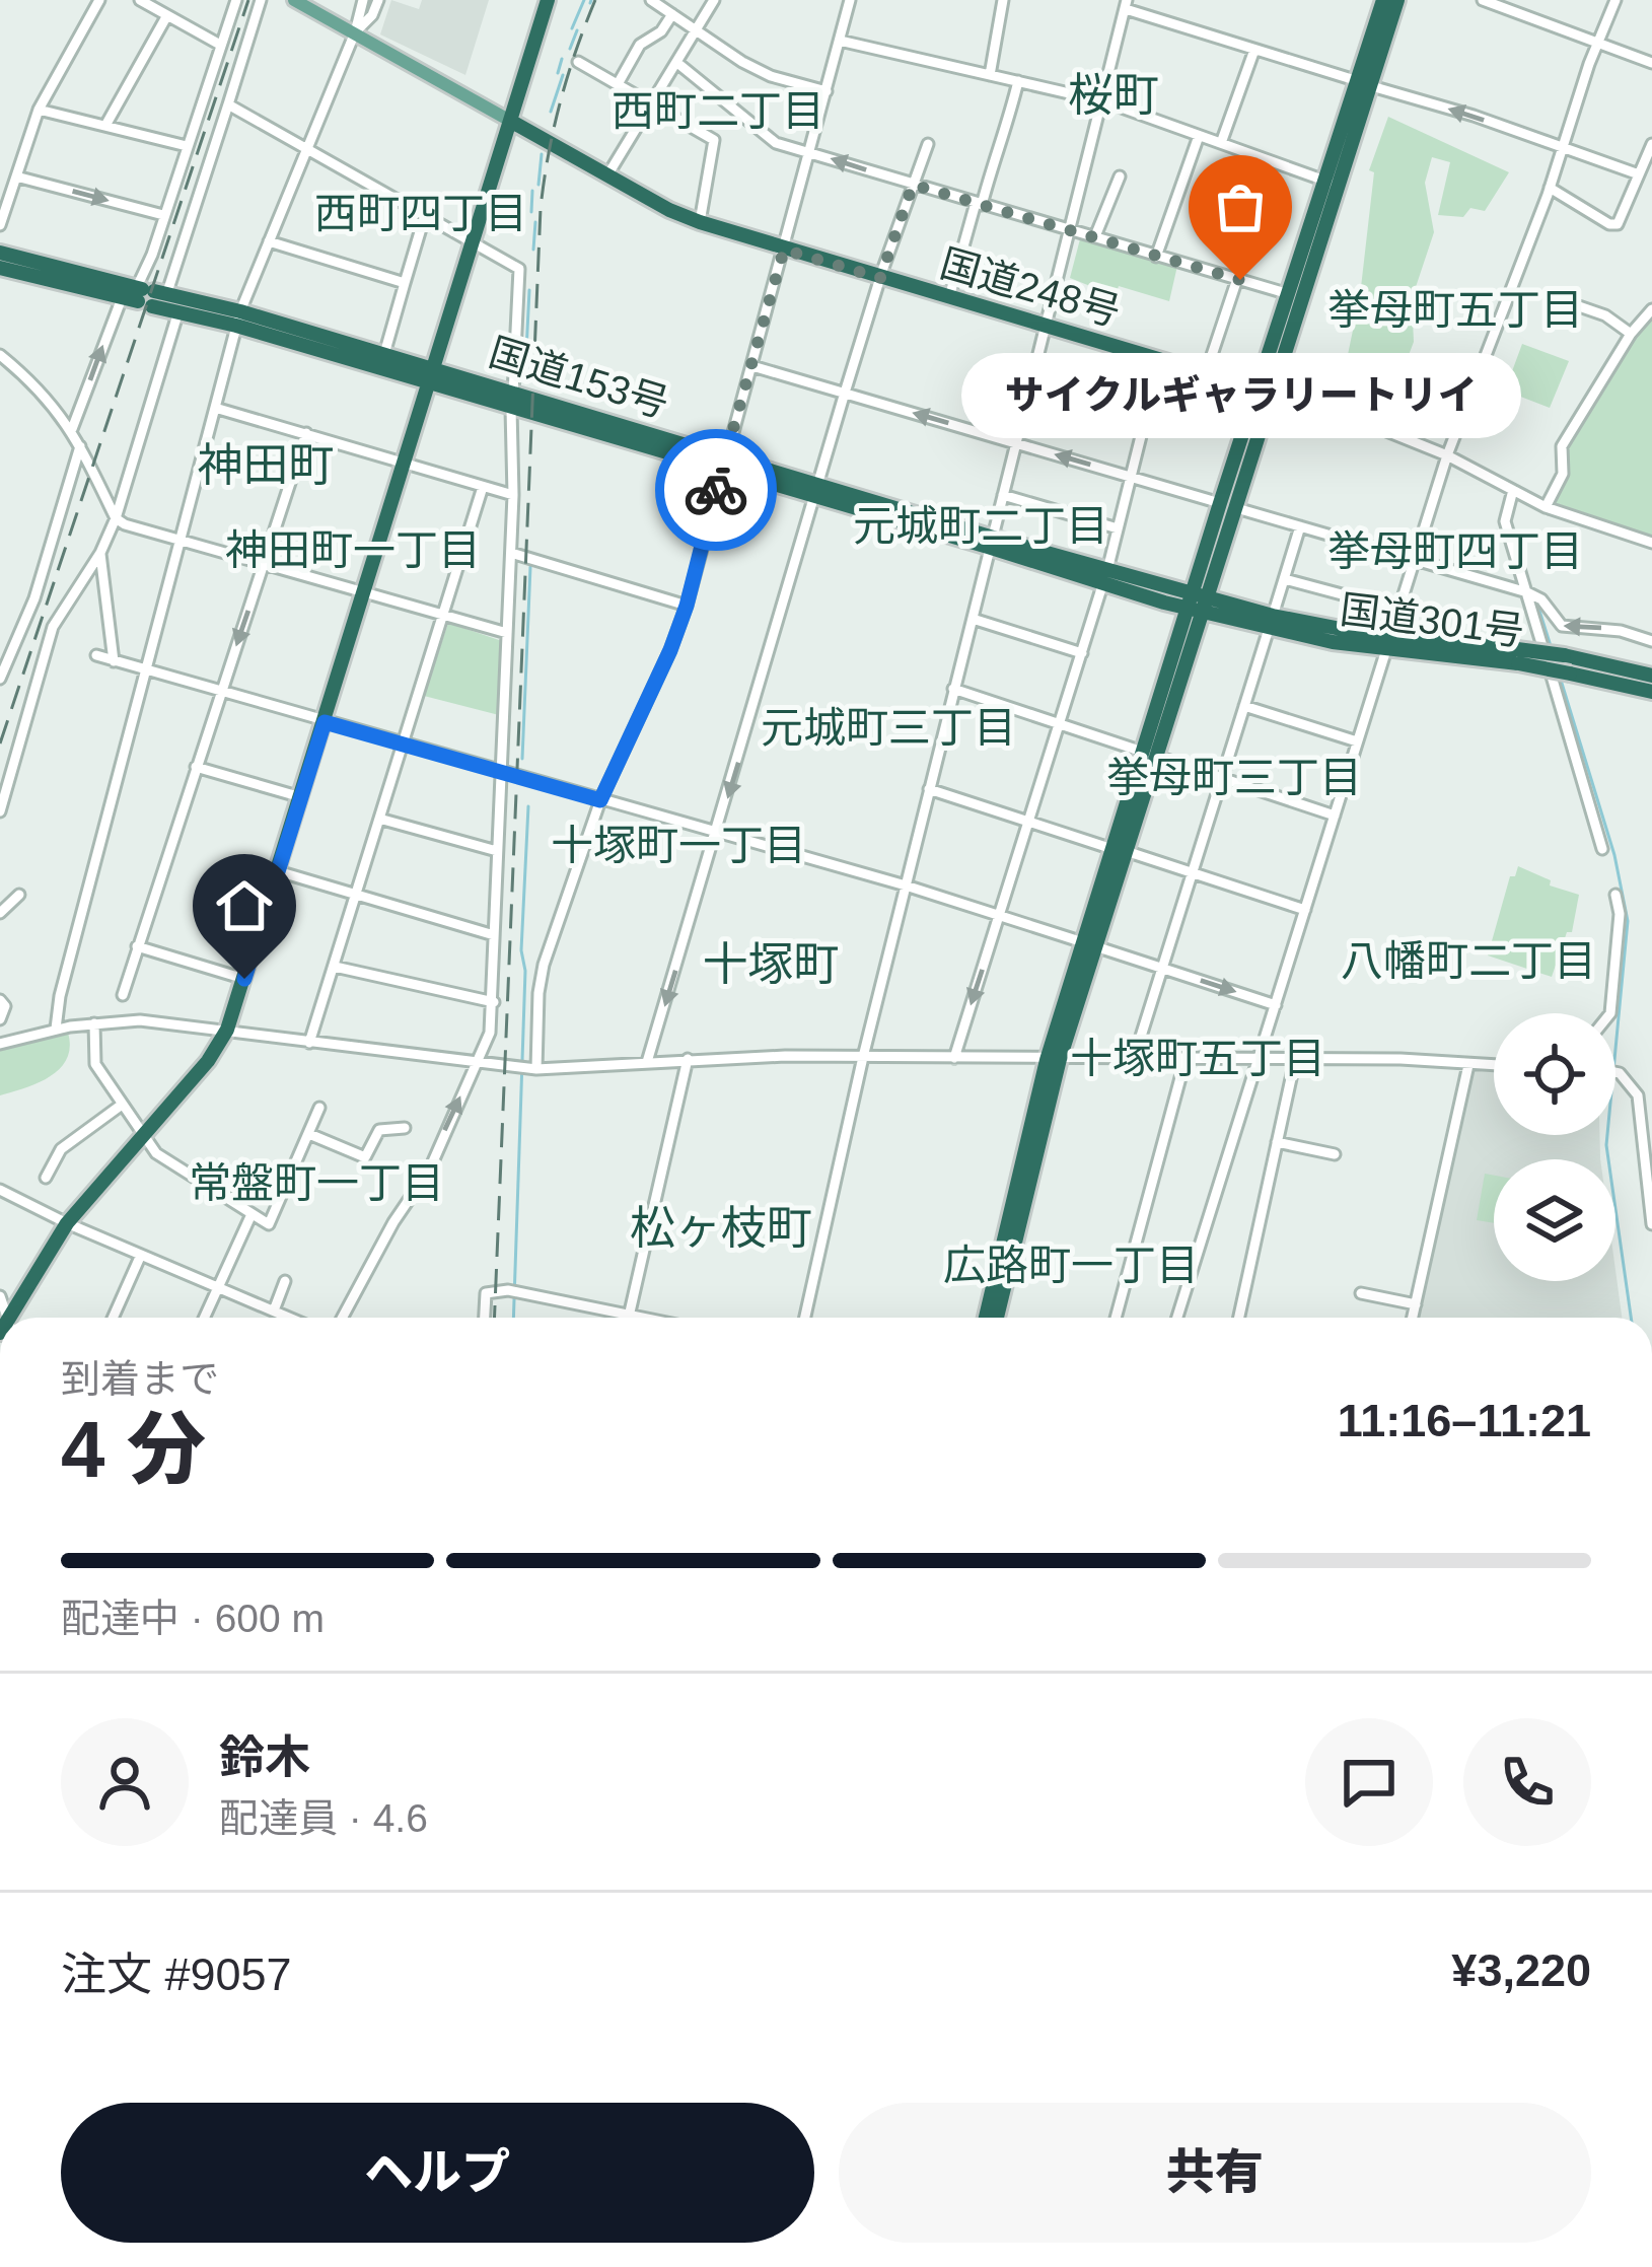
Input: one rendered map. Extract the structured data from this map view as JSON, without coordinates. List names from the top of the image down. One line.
{"streets":{"highway":["国道248号","国道153号","国道301号"]},"crossings":[["国道153号","国道301号"]],"districts":["桜町","西町二丁目","西町四丁目","挙母町五丁目","神田町","元城町二丁目","神田町一丁目","挙母町四丁目","元城町三丁目","挙母町三丁目","十塚町一丁目","八幡町二丁目","十塚町","十塚町五丁目","常盤町一丁目","松ヶ枝町","広路町一丁目"],"places":["サイクルギャラリートリイ"],"page":{"bubble":"サイクルギャラリートリイ","heading":["4 分","到着まで","11:16–11:21"],"panel":["鈴木","配達員 · 4.6","注文 #9057","¥3,220"],"bar":"配達中 · 600 m","buttons":["ヘルプ","共有"]}}
